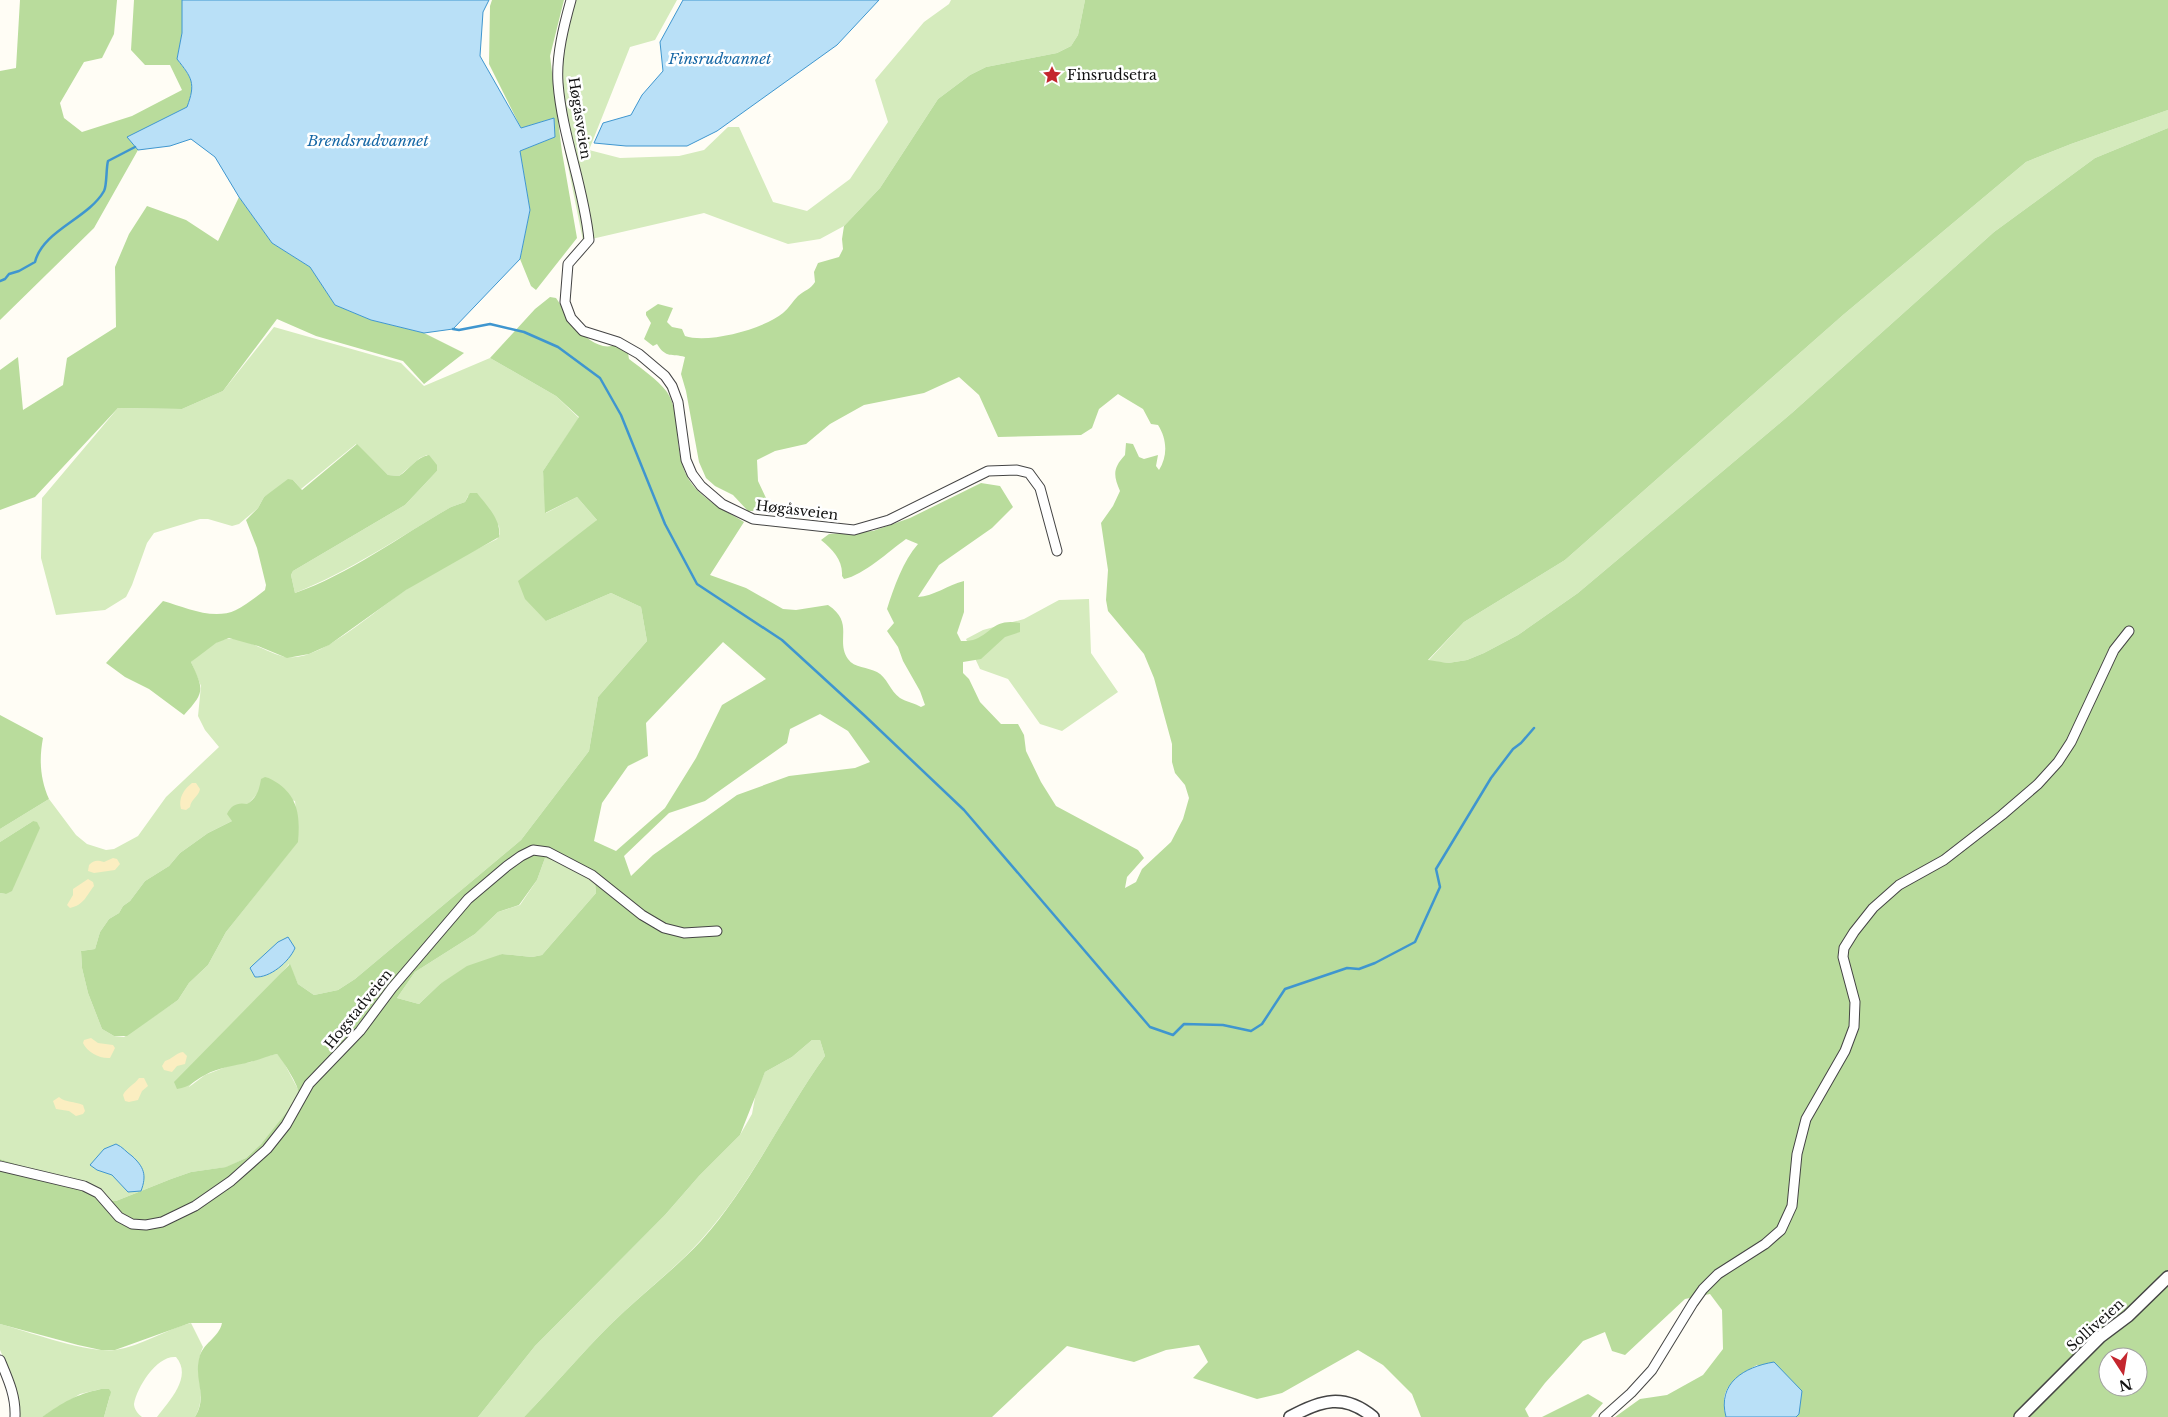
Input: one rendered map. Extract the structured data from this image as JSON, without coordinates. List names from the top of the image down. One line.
{"streets":{"street":["Høgåsveien","Hogstadveien","Solliveien"]},"water":["Finsrudvannet","Brendsrudvannet"],"places":{"place":["Finsrudsetra"]},"north":"bottom"}
